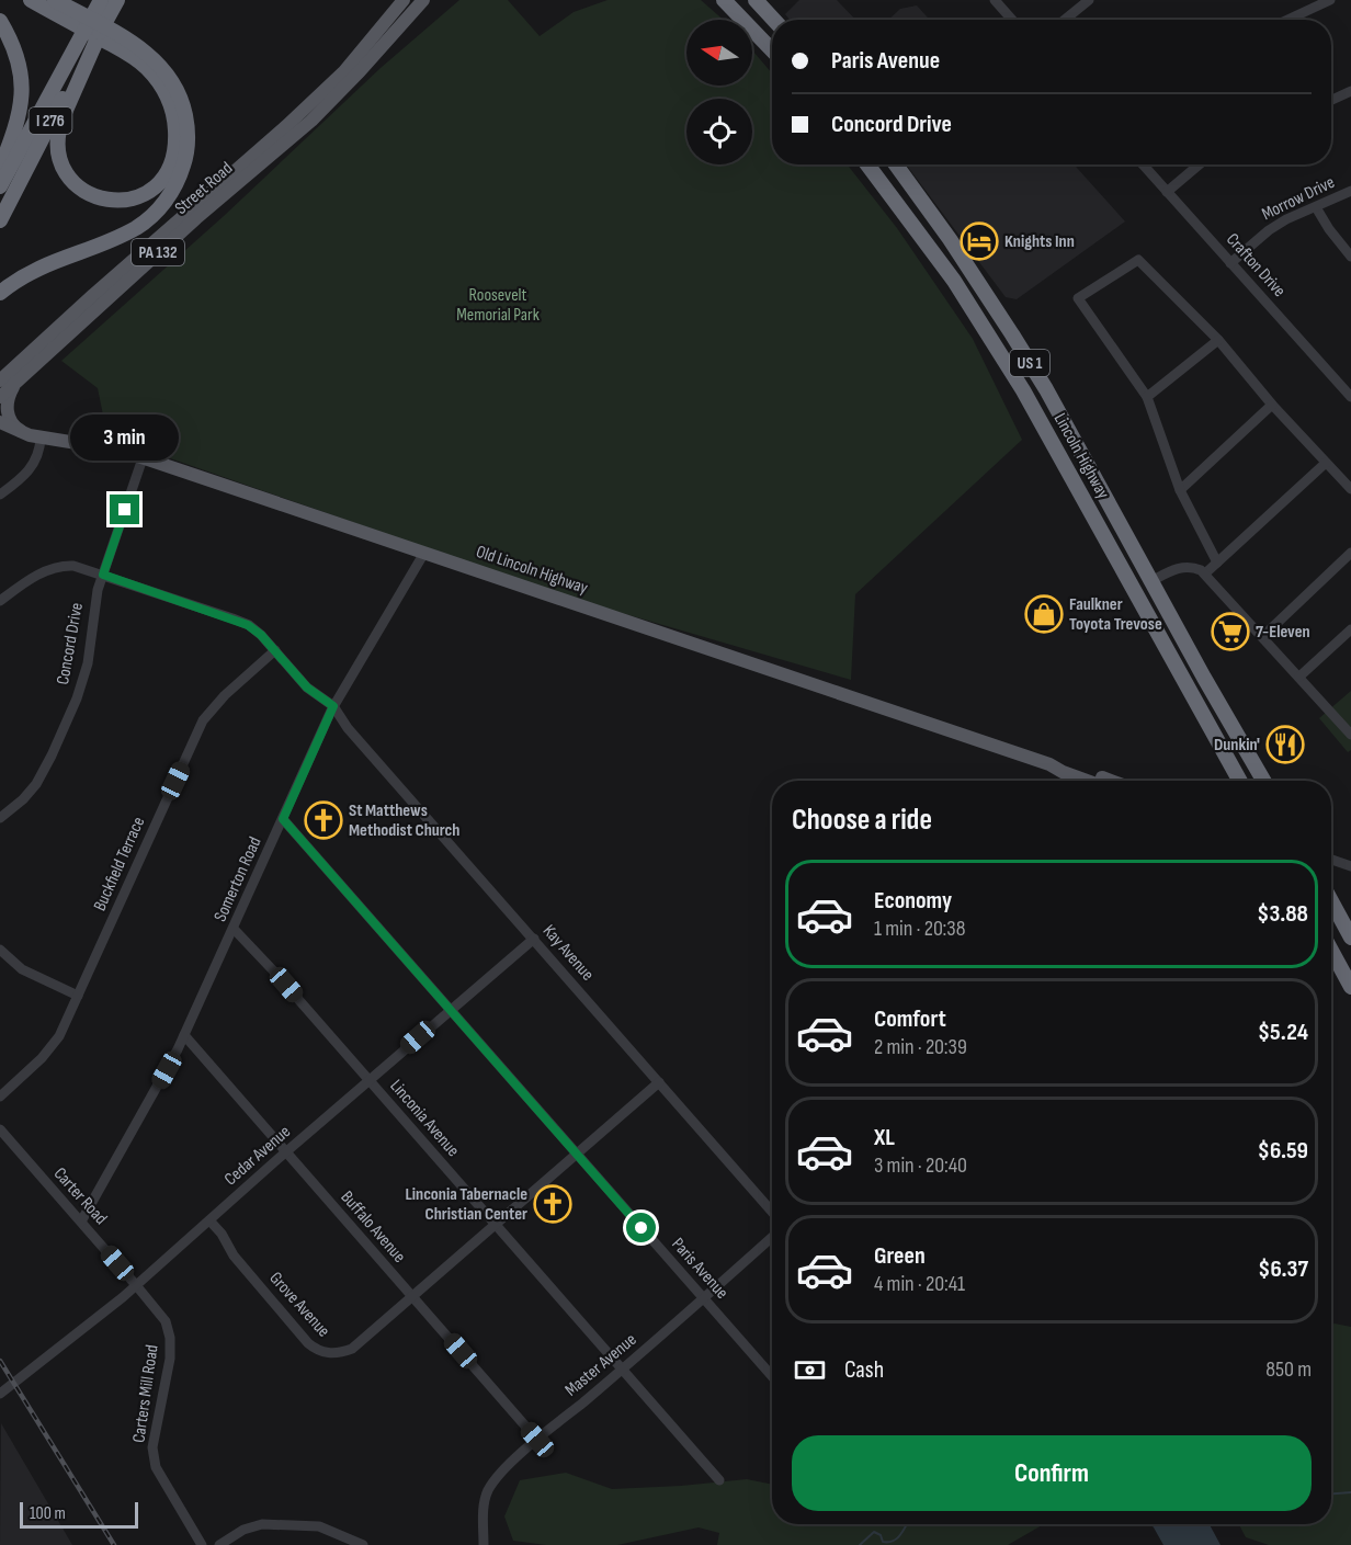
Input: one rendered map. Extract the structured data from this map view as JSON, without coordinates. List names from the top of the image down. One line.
{"streets":{"highway":["I 276","US 1","Lincoln Highway"],"main road":["Street Road","PA 132","Old Lincoln Highway"],"street":["Morrow Drive","Crafton Drive","Concord Drive","Buckfield Terrace","Somerton Road","Kay Avenue","Linconia Avenue","Cedar Avenue","Carter Road","Buffalo Avenue","Paris Avenue","Grove Avenue","Master Avenue","Carters Mill Road"]},"crossings":[["Morrow Drive","Crafton Drive"],["Old Lincoln Highway","Concord Drive"],["Old Lincoln Highway","Somerton Road"],["Concord Drive","Kay Avenue"],["Buckfield Terrace","Kay Avenue"],["Somerton Road","Kay Avenue"],["Somerton Road","Linconia Avenue"],["Somerton Road","Carter Road"],["Somerton Road","Buffalo Avenue"],["Somerton Road","Paris Avenue"],["Kay Avenue","Cedar Avenue"],["Linconia Avenue","Cedar Avenue"],["Linconia Avenue","Master Avenue"],["Cedar Avenue","Carter Road"],["Cedar Avenue","Buffalo Avenue"],["Cedar Avenue","Paris Avenue"],["Cedar Avenue","Grove Avenue"],["Cedar Avenue","Carters Mill Road"],["Carter Road","Carters Mill Road"],["Buffalo Avenue","Grove Avenue"],["Buffalo Avenue","Master Avenue"],["Paris Avenue","Master Avenue"]],"parks":["Roosevelt Memorial Park"],"places":{"hotel":["Knights Inn"],"shop":["Faulkner Toyota Trevose"],"supermarket":["7-Eleven"],"restaurant":["Dunkin'"],"church":["St Matthews Methodist Church","Linconia Tabernacle Christian Center"]},"scale_bar":"100 m","north":"left","page":{"banner":["Paris Avenue","Concord Drive"],"bubble":"3 min","heading":"Choose a ride","list":[{"name":"Economy","note":"1 min · 20:38","value":"$3.88"},{"name":"Comfort","note":"2 min · 20:39","value":"$5.24"},{"name":"XL","note":"3 min · 20:40","value":"$6.59"},{"name":"Green","note":"4 min · 20:41","value":"$6.37"}],"pay":["Cash","850 m"],"buttons":"Confirm","scale":"100 m"}}
